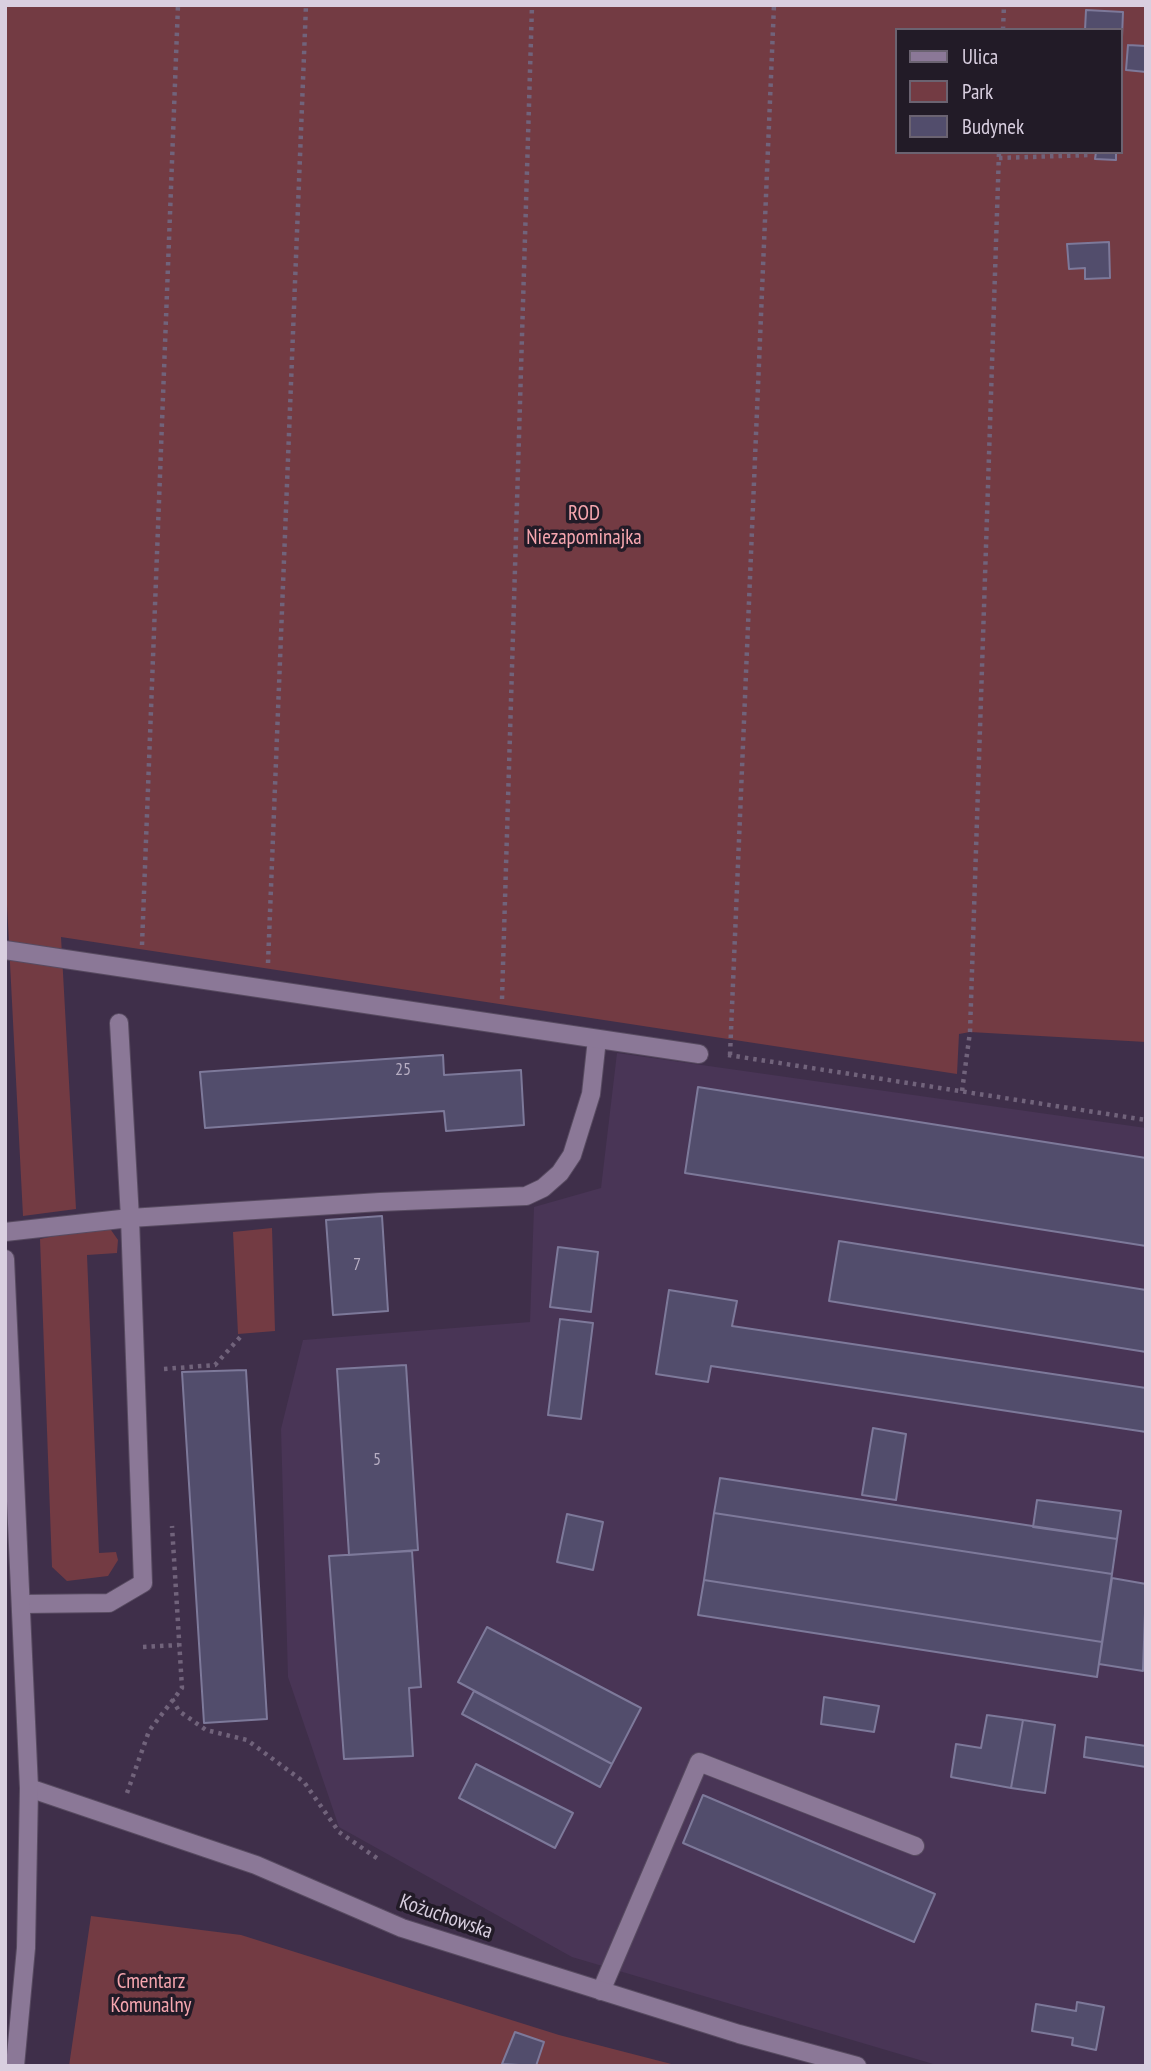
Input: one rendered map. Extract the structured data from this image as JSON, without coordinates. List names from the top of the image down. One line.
{"streets":{"street":["Kożuchowska"]},"parks":["ROD Niezapominajka","Cmentarz Komunalny"],"house_numbers":["25","7","5"],"legend":["Ulica","Park","Budynek"]}
